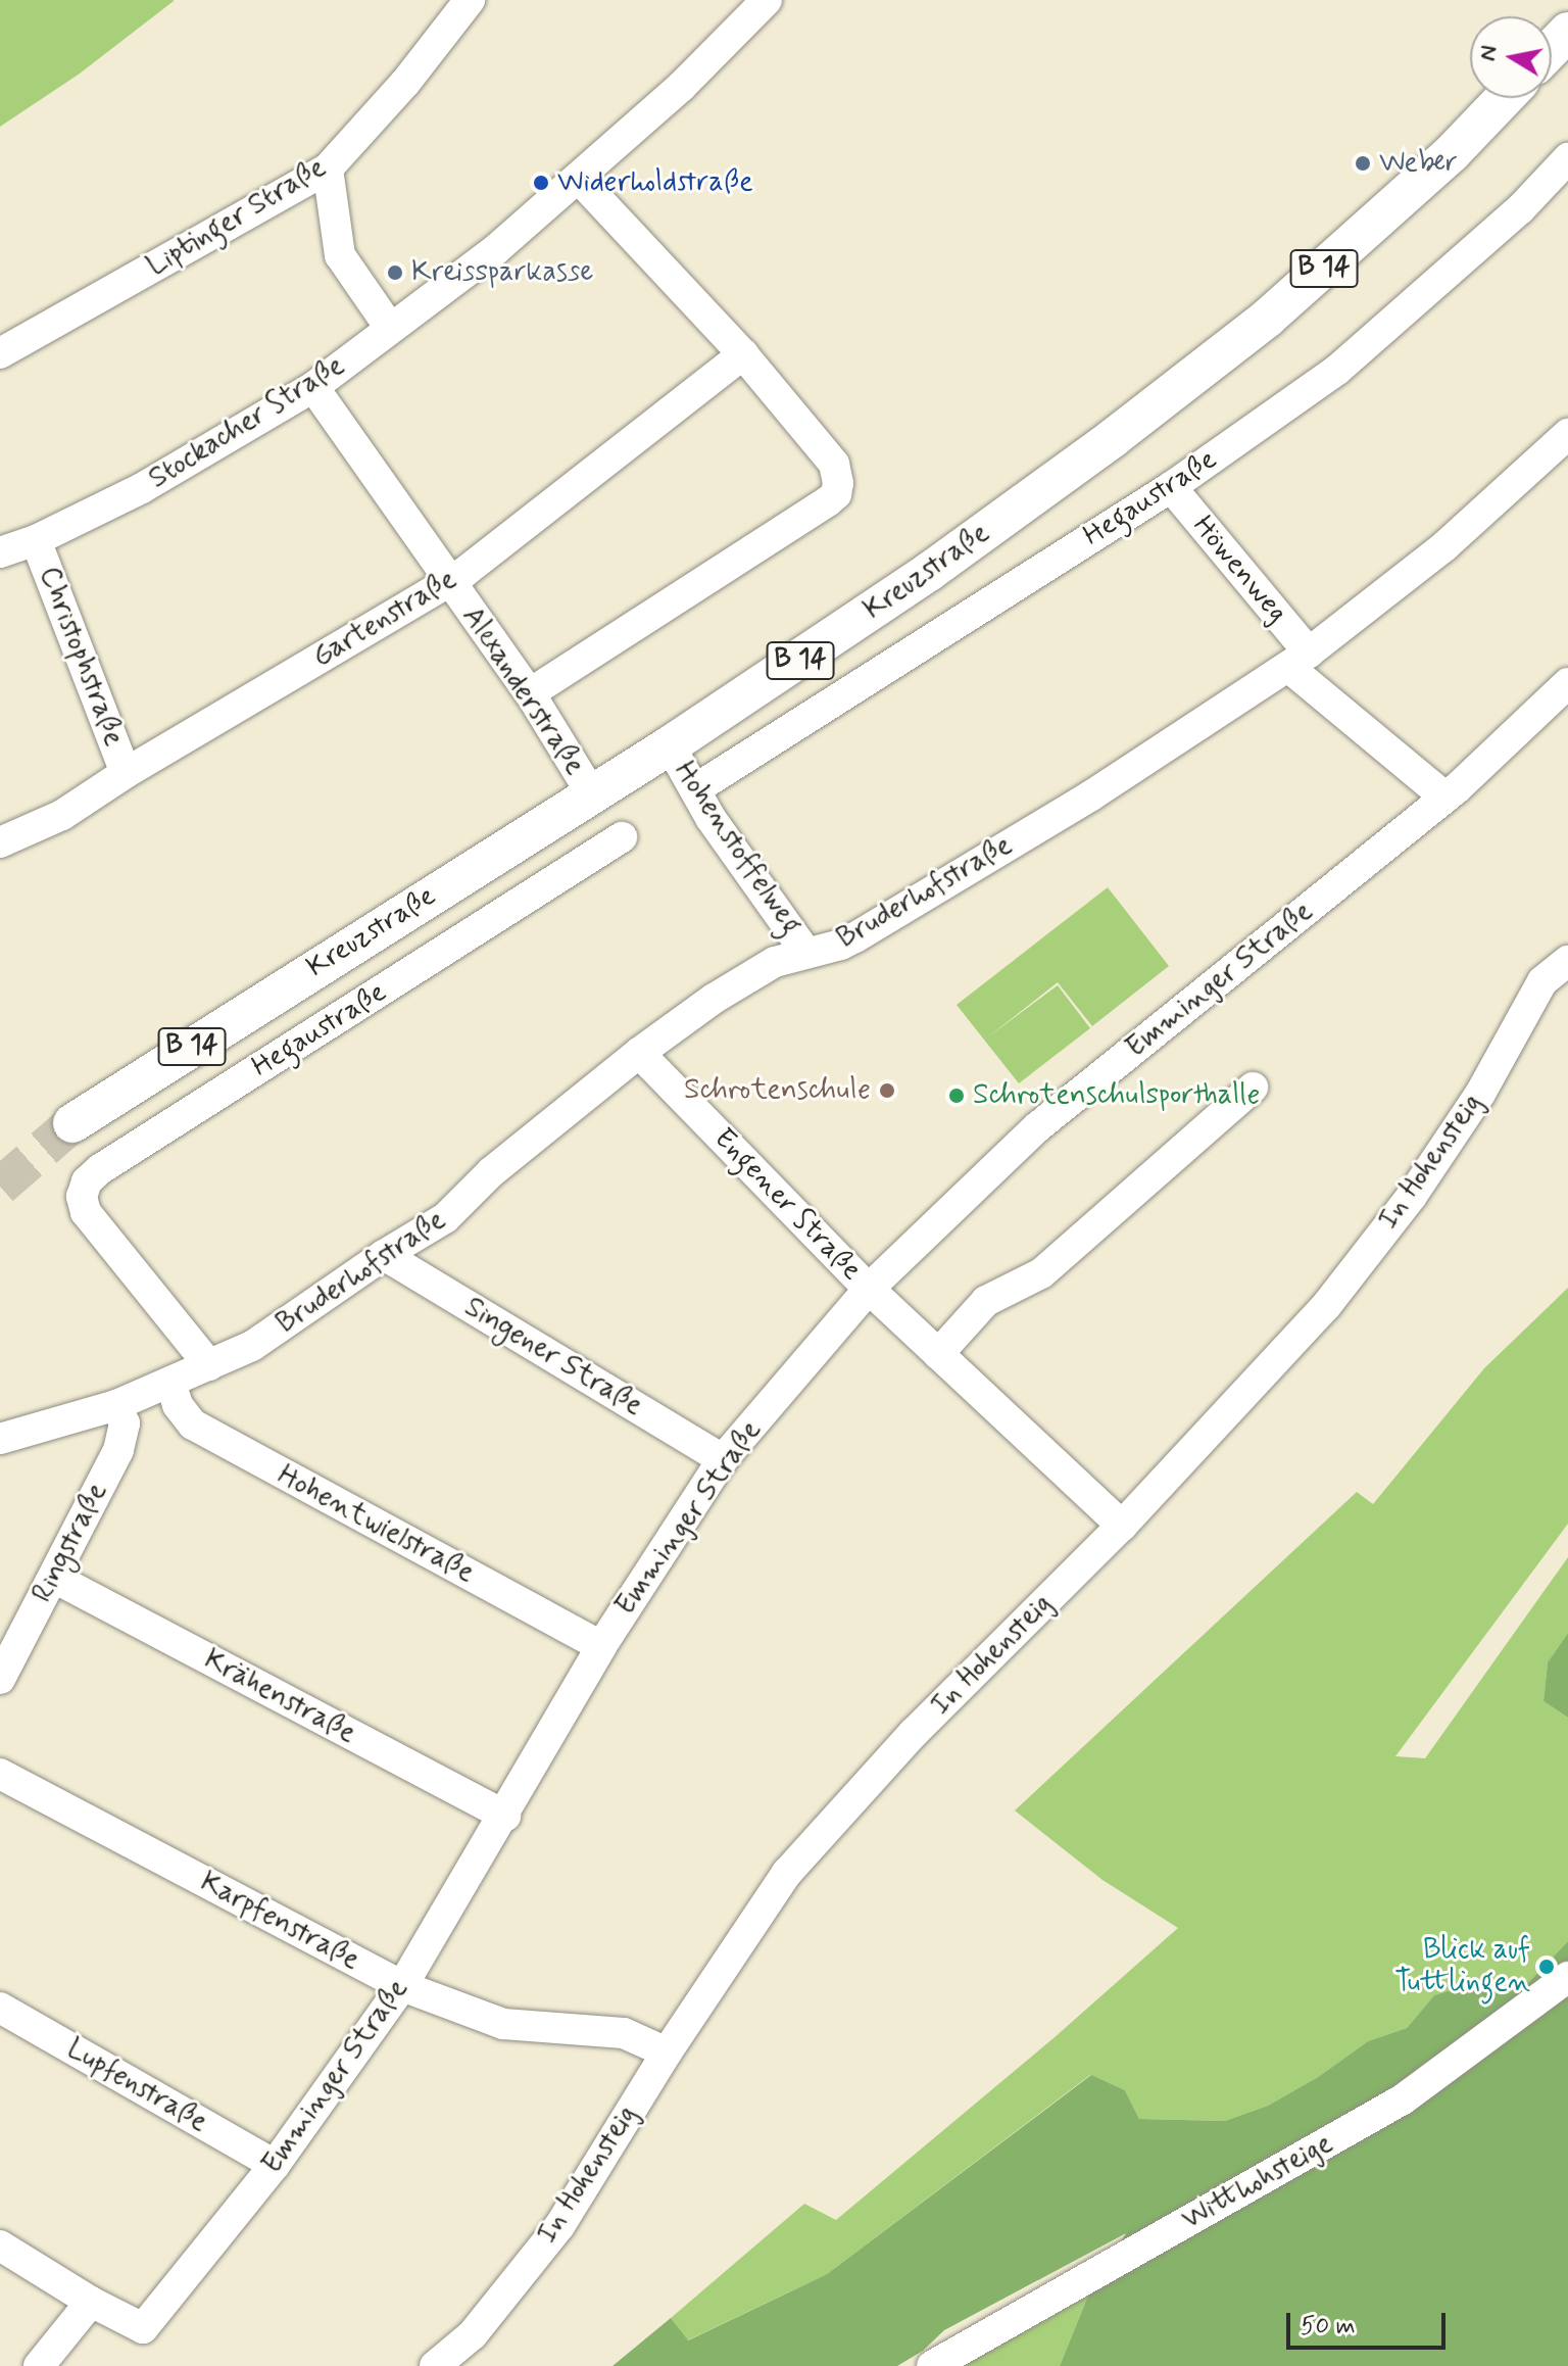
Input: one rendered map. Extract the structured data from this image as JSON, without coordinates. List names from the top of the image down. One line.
{"streets":{"main road":["B 14","Kreuzstraße"],"street":["Liptinger Straße","Stockacher Straße","Hegaustraße","Höwenweg","Gartenstraße","Christophstraße","Alexanderstraße","Hohenstoffelweg","Bruderhofstraße","Emminger Straße","In Hohensteig","Engener Straße","Singener Straße","Hohentwielstraße","Ringstraße","Krähenstraße","Karpfenstraße","Lupfenstraße","Witthohsteige"]},"crossings":[["Stockacher Straße","Christophstraße"],["Stockacher Straße","Alexanderstraße"],["Hegaustraße","Höwenweg"],["Hegaustraße","Hohenstoffelweg"],["Hegaustraße","Bruderhofstraße"],["Höwenweg","Bruderhofstraße"],["Höwenweg","Emminger Straße"],["Kreuzstraße","Alexanderstraße"],["Kreuzstraße","Hohenstoffelweg"],["Gartenstraße","Christophstraße"],["Gartenstraße","Alexanderstraße"],["Hohenstoffelweg","Bruderhofstraße"],["Bruderhofstraße","Engener Straße"],["Bruderhofstraße","Singener Straße"],["Bruderhofstraße","Hohentwielstraße"],["Bruderhofstraße","Ringstraße"],["Emminger Straße","Engener Straße"],["Emminger Straße","Singener Straße"],["Emminger Straße","Hohentwielstraße"],["Emminger Straße","Krähenstraße"],["Emminger Straße","Karpfenstraße"],["Emminger Straße","Lupfenstraße"],["In Hohensteig","Engener Straße"],["In Hohensteig","Karpfenstraße"],["Ringstraße","Krähenstraße"]],"places":["Weber","Widerholdstraße","Kreissparkasse","Schrotenschule","Schrotenschulsporthalle","Blick auf Tuttlingen"],"scale_bar":"50 m","north":"left"}
